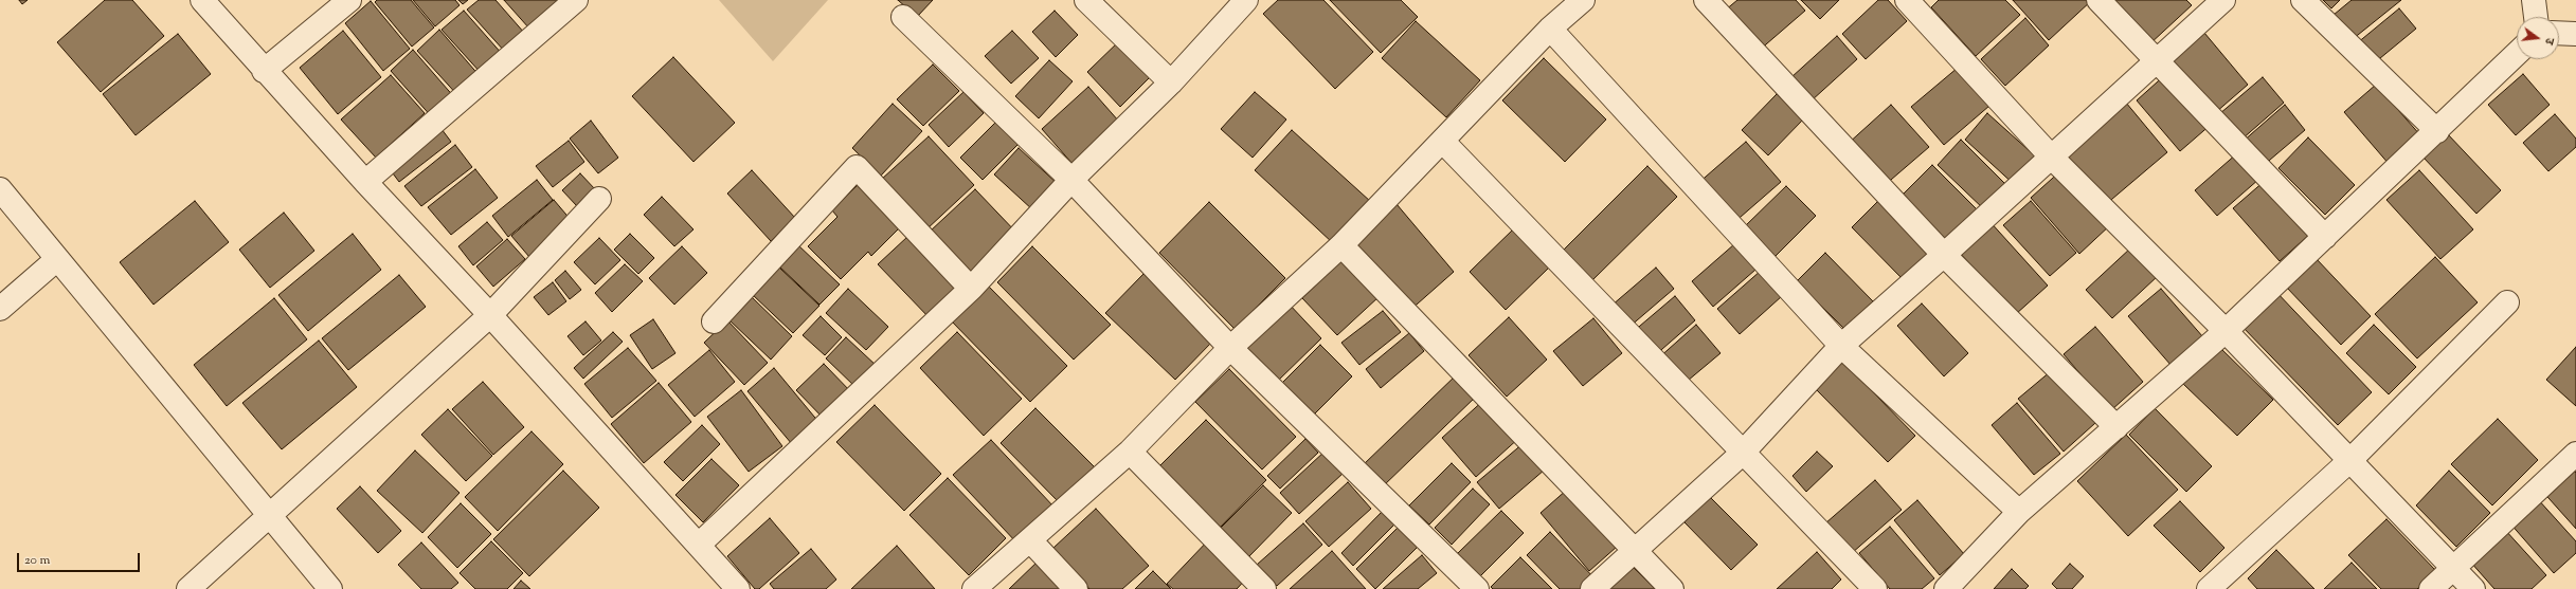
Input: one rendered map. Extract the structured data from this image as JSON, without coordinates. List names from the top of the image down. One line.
{"scale_bar":"20 m","north":"right"}
